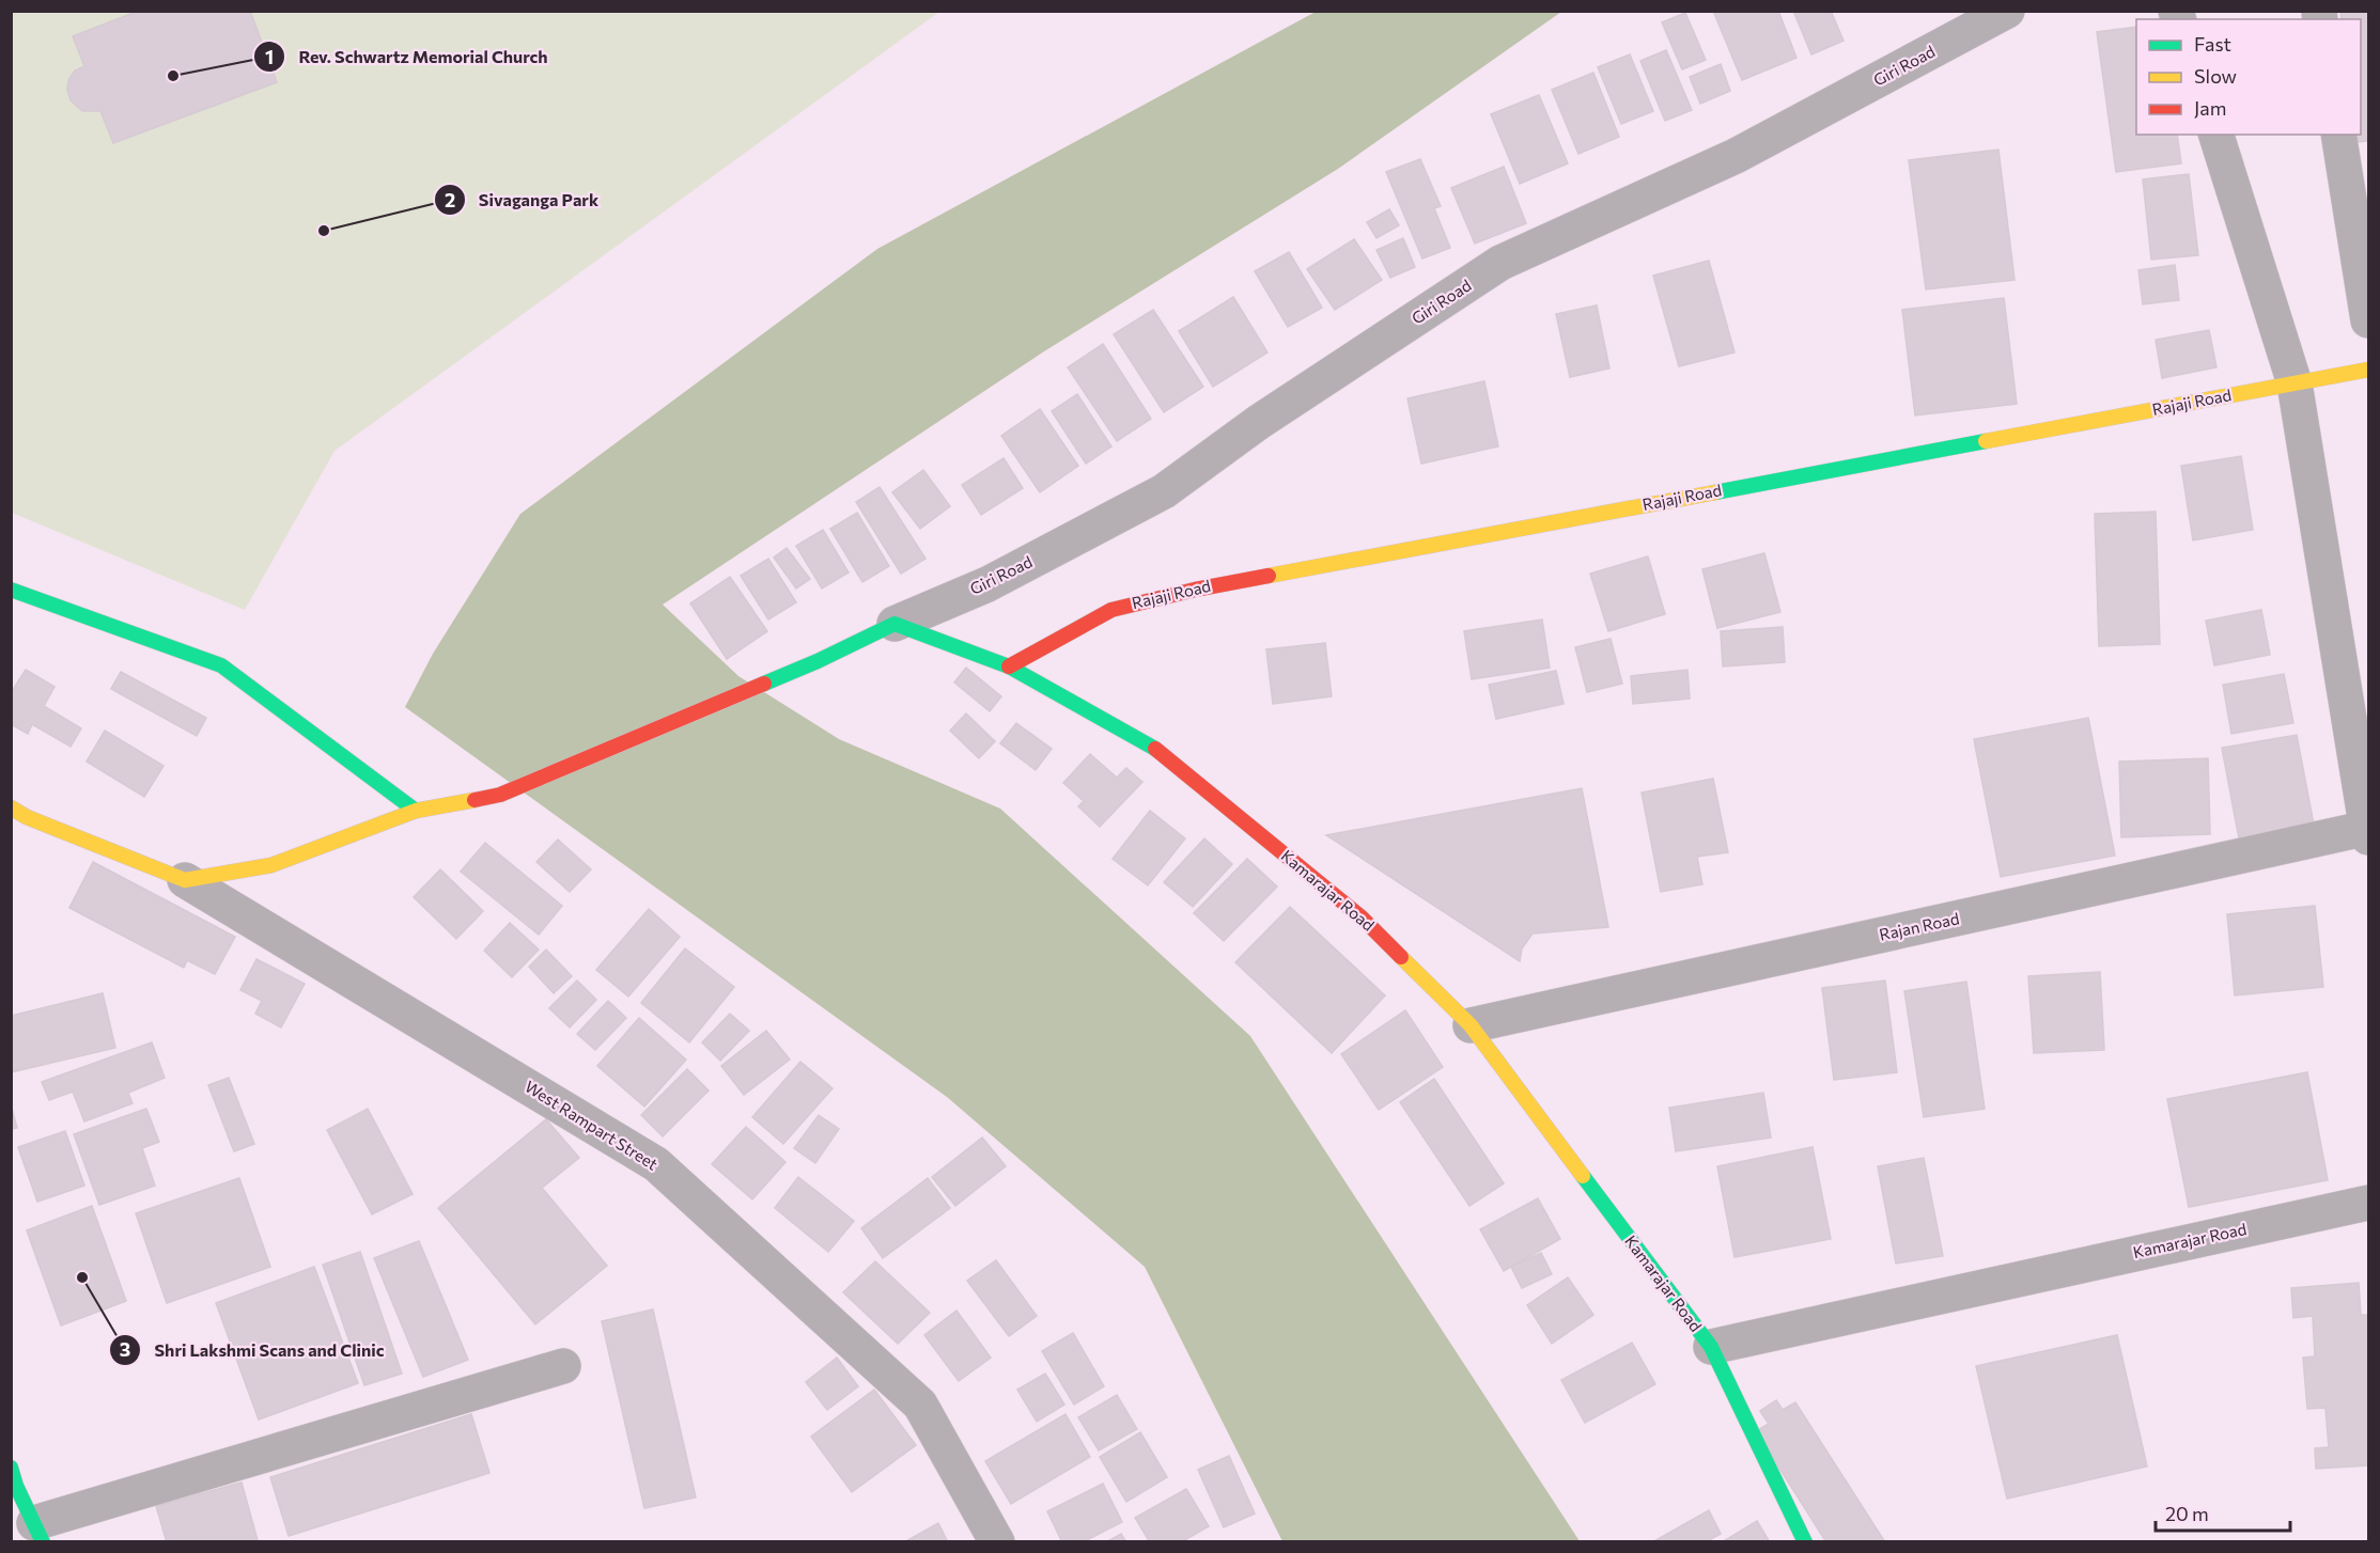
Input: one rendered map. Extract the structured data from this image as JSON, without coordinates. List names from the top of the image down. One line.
{"streets":{"main road":["Rajaji Road","Kamarajar Road"],"street":["Giri Road","Rajan Road","West Rampart Street"]},"crossings":[["Giri Road","Kamarajar Road"],["Rajaji Road","Kamarajar Road"],["Kamarajar Road","Rajan Road"]],"places":["Rev. Schwartz Memorial Church","Sivaganga Park","Shri Lakshmi Scans and Clinic"],"legend":["Fast","Slow","Jam"],"scale_bar":"20 m"}
